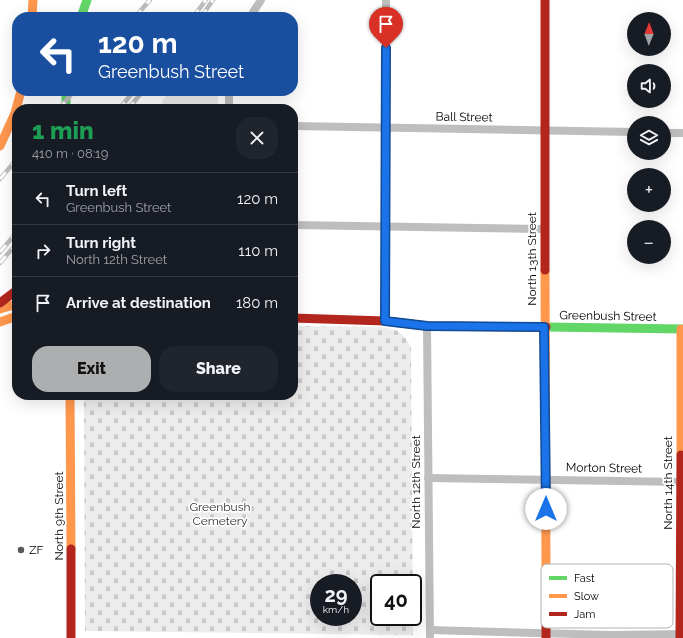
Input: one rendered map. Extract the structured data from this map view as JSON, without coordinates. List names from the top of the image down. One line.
{"streets":{"street":["Ball Street","North 13th Street","Greenbush Street","Morton Street","North 12th Street","North 14th Street","North 9th Street"]},"crossings":[["Ball Street","North 13th Street"],["North 13th Street","Greenbush Street"],["North 13th Street","Morton Street"],["Greenbush Street","North 12th Street"],["Greenbush Street","North 14th Street"],["Morton Street","North 12th Street"],["Morton Street","North 14th Street"]],"parks":["Greenbush Cemetery"],"places":["ZF"],"legend":["Fast","Slow","Jam"],"north":"top","page":{"map_buttons":["+","−"],"turn":["120 m","Greenbush Street"],"heading":["1 min","410 m · 08:19"],"list":[{"name":"Turn left","note":"Greenbush Street","value":"120 m"},{"name":"Turn right","note":"North 12th Street","value":"110 m"},{"name":"Arrive at destination","value":"180 m"}],"buttons":["Exit","Share"],"speed":"29 km/h","limit":"40"}}
